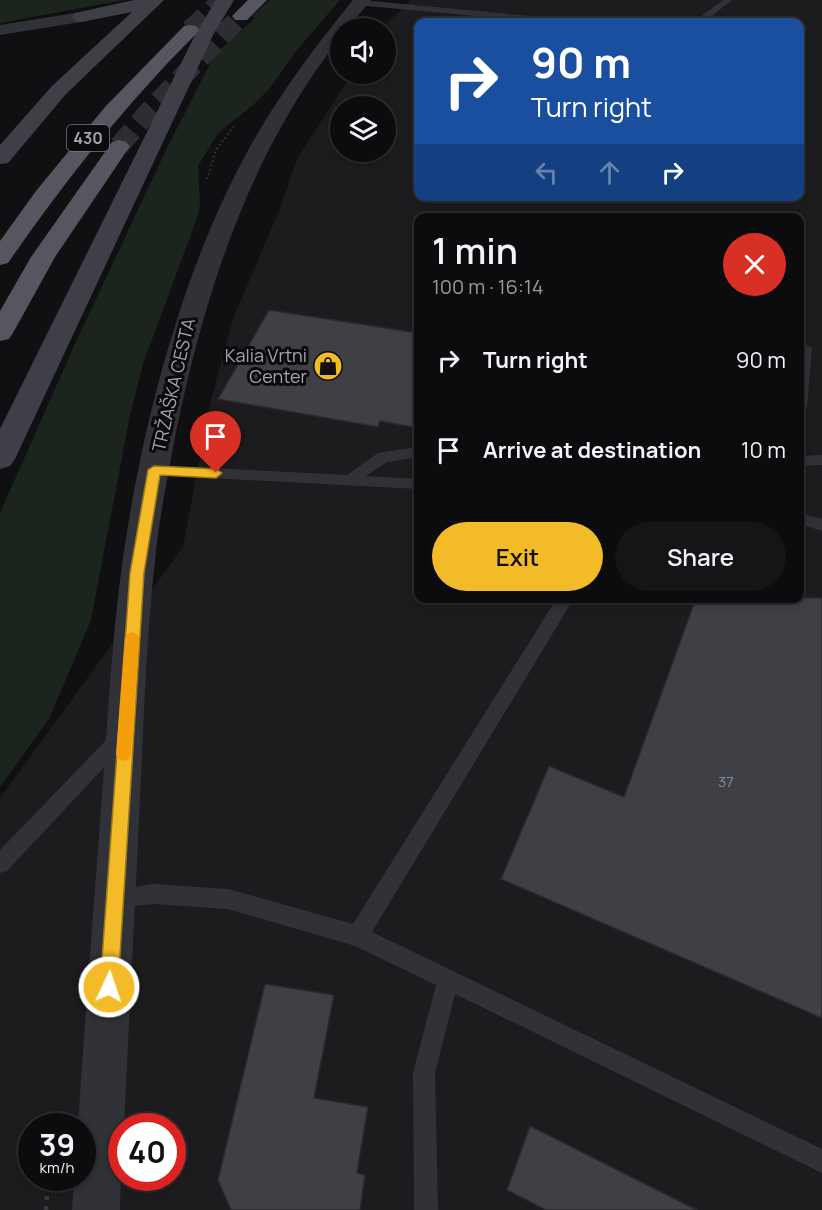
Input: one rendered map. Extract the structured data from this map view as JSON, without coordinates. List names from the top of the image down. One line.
{"streets":{"highway":["430"],"street":["TRŽAŠKA CESTA"]},"places":{"shop":["Kalia Vrtni Center"]},"house_numbers":["37"],"page":{"turn":["90 m","Turn right"],"heading":["1 min","100 m · 16:14"],"list":[{"name":"Turn right","value":"90 m"},{"name":"Arrive at destination","value":"10 m"}],"buttons":["Exit","Share"],"speed":"39 km/h","limit":"40"}}
